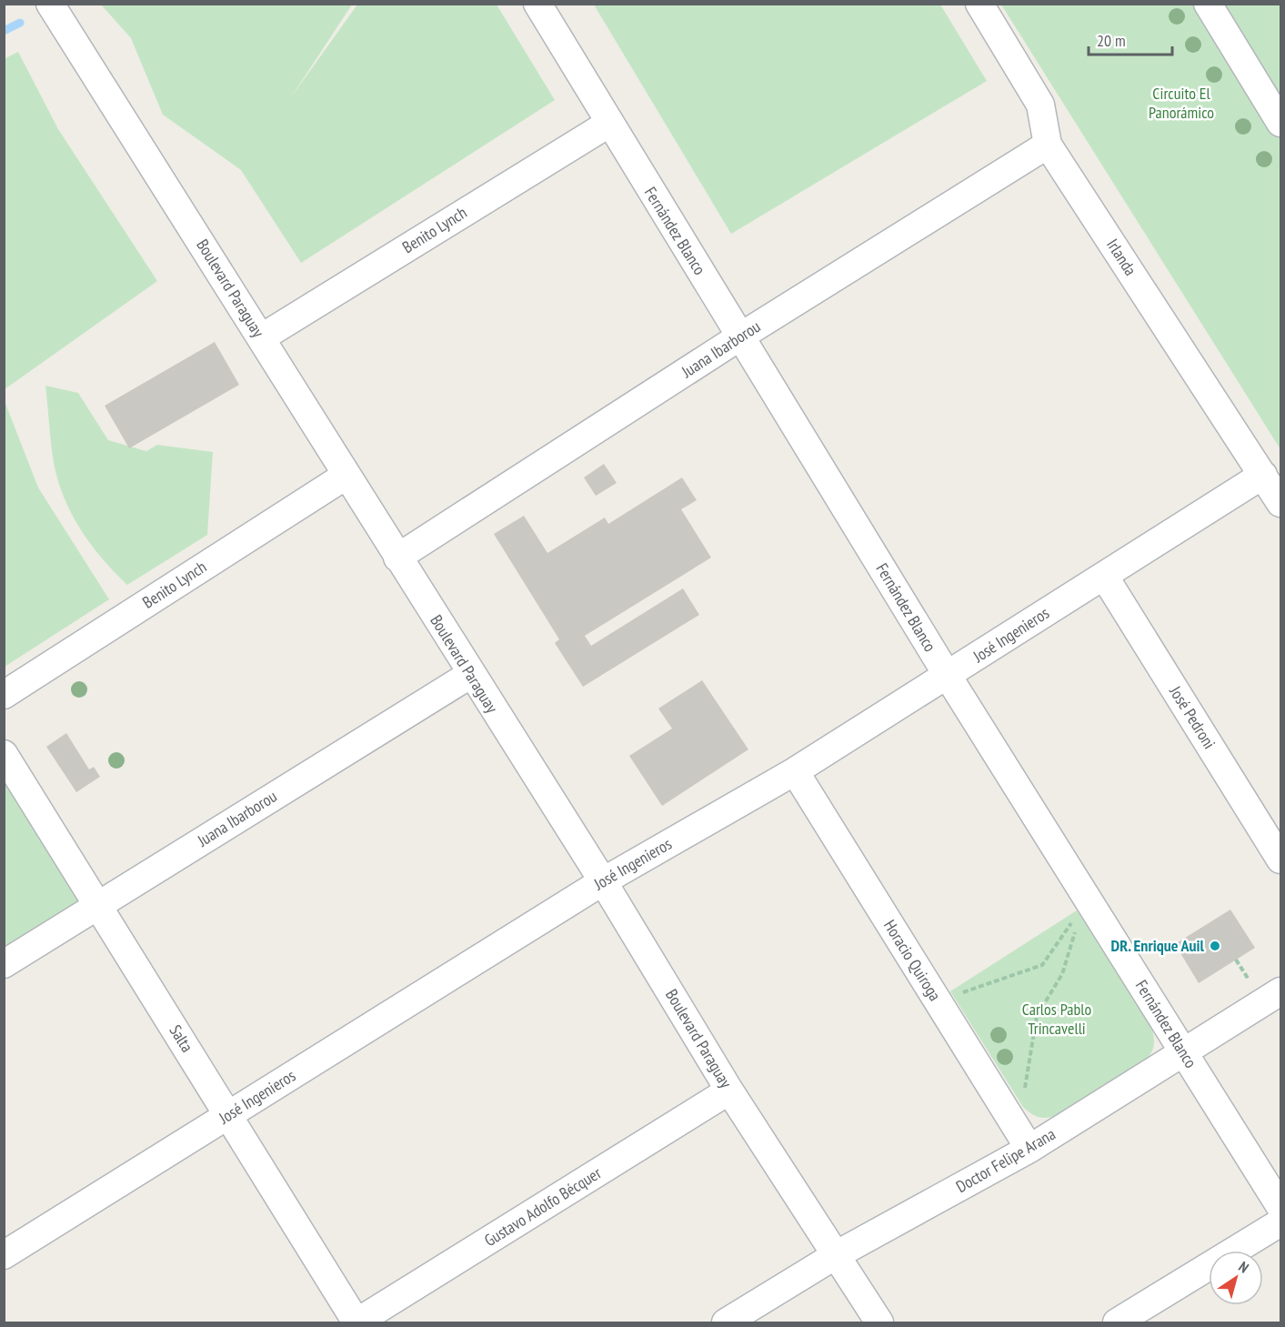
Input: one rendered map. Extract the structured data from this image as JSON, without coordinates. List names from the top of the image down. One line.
{"streets":{"street":["Benito Lynch","Fernández Blanco","Irlanda","Boulevard Paraguay","Juana Ibarborou","José Ingenieros","José Pedroni","Horacio Quiroga","Salta","Doctor Felipe Arana","Gustavo Adolfo Bécquer"]},"crossings":[["Benito Lynch","Fernández Blanco"],["Benito Lynch","Boulevard Paraguay"],["Fernández Blanco","Juana Ibarborou"],["Fernández Blanco","José Ingenieros"],["Fernández Blanco","Doctor Felipe Arana"],["Irlanda","Juana Ibarborou"],["Irlanda","José Ingenieros"],["Boulevard Paraguay","Juana Ibarborou"],["Boulevard Paraguay","José Ingenieros"],["Boulevard Paraguay","Doctor Felipe Arana"],["Boulevard Paraguay","Gustavo Adolfo Bécquer"],["Juana Ibarborou","Salta"],["José Ingenieros","José Pedroni"],["José Ingenieros","Horacio Quiroga"],["José Ingenieros","Salta"],["Horacio Quiroga","Doctor Felipe Arana"],["Salta","Gustavo Adolfo Bécquer"]],"parks":["Circuito El Panorámico","Carlos Pablo Trincavelli"],"places":["DR. Enrique Auil"],"scale_bar":"20 m","north":"top right"}
